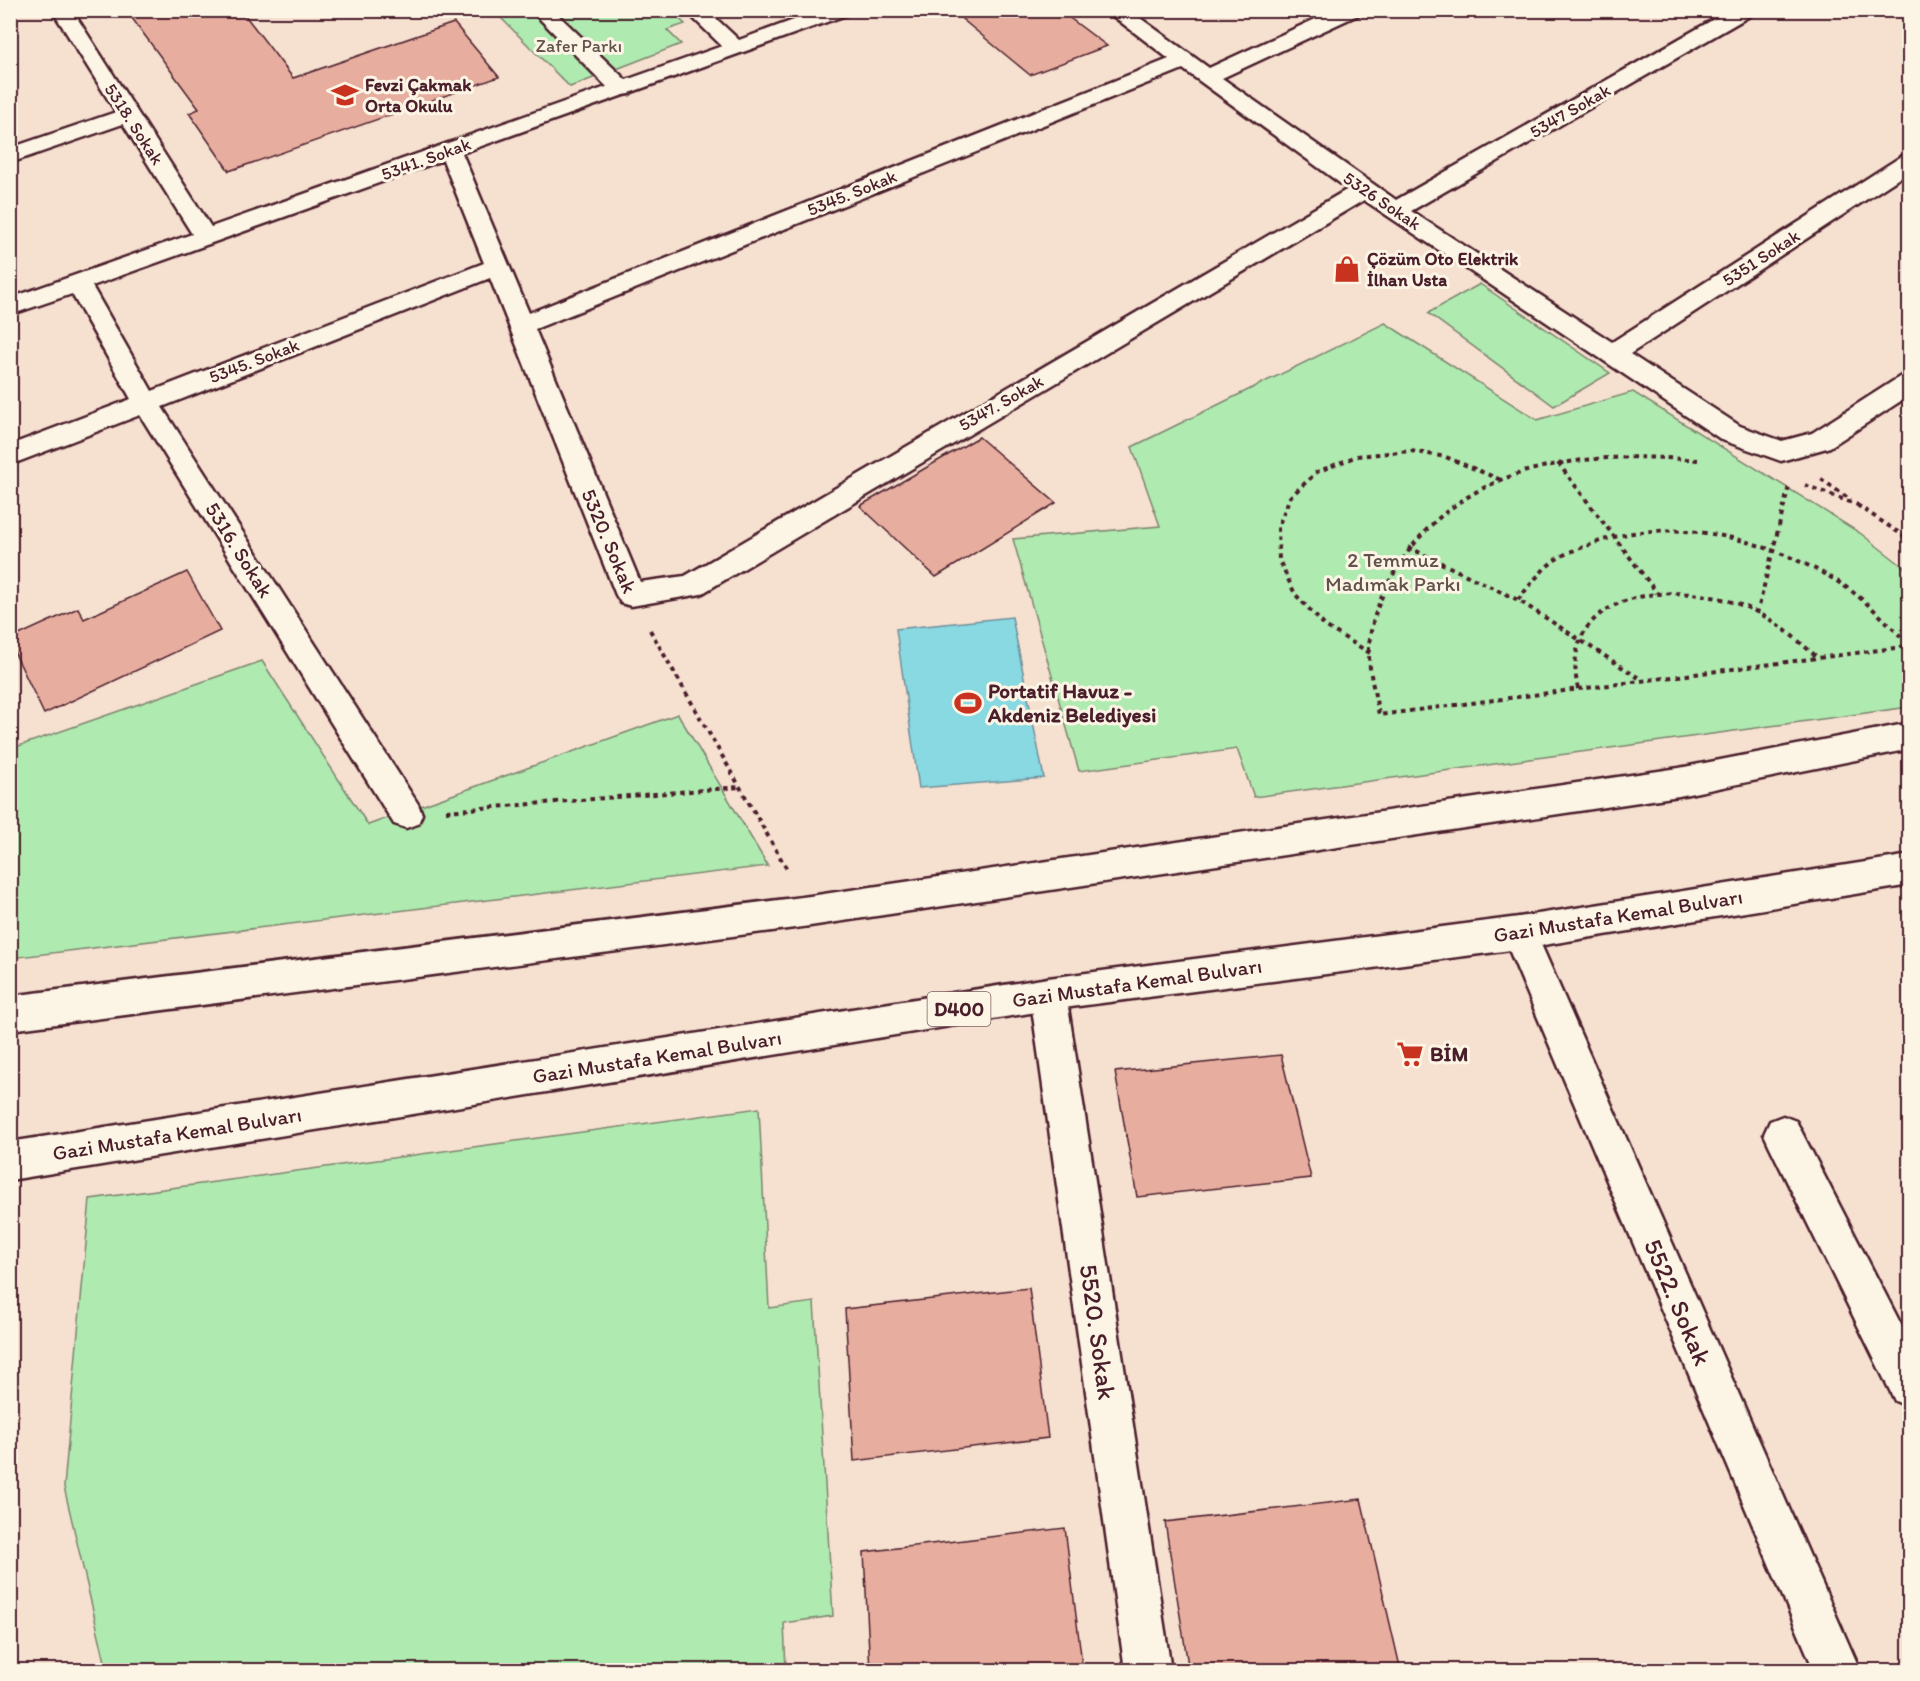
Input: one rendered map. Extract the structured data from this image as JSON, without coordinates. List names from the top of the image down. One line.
{"streets":{"main road":["5347 Sokak","5318. Sokak","5341. Sokak","5345. Sokak","5326 Sokak","5351 Sokak","5347. Sokak","5320. Sokak","5316. Sokak","Gazi Mustafa Kemal Bulvarı","D400","5522. Sokak","5520. Sokak"]},"crossings":[["5347 Sokak","5326 Sokak"],["5318. Sokak","5341. Sokak"],["5341. Sokak","5320. Sokak"],["5341. Sokak","5316. Sokak"],["5345. Sokak","5326 Sokak"],["5345. Sokak","5320. Sokak"],["5345. Sokak","5316. Sokak"],["5326 Sokak","5351 Sokak"],["5326 Sokak","5347. Sokak"],["5347. Sokak","5320. Sokak"],["Gazi Mustafa Kemal Bulvarı","5522. Sokak"],["Gazi Mustafa Kemal Bulvarı","5520. Sokak"]],"parks":["Zafer Parkı","2 Temmuz Madımak Parkı"],"places":{"school or university":["Fevzi Çakmak Orta Okulu"],"shop":["Çözüm Oto Elektrik İlhan Usta"],"sports":["Portatif Havuz - Akdeniz Belediyesi"],"supermarket":["BİM"]}}
